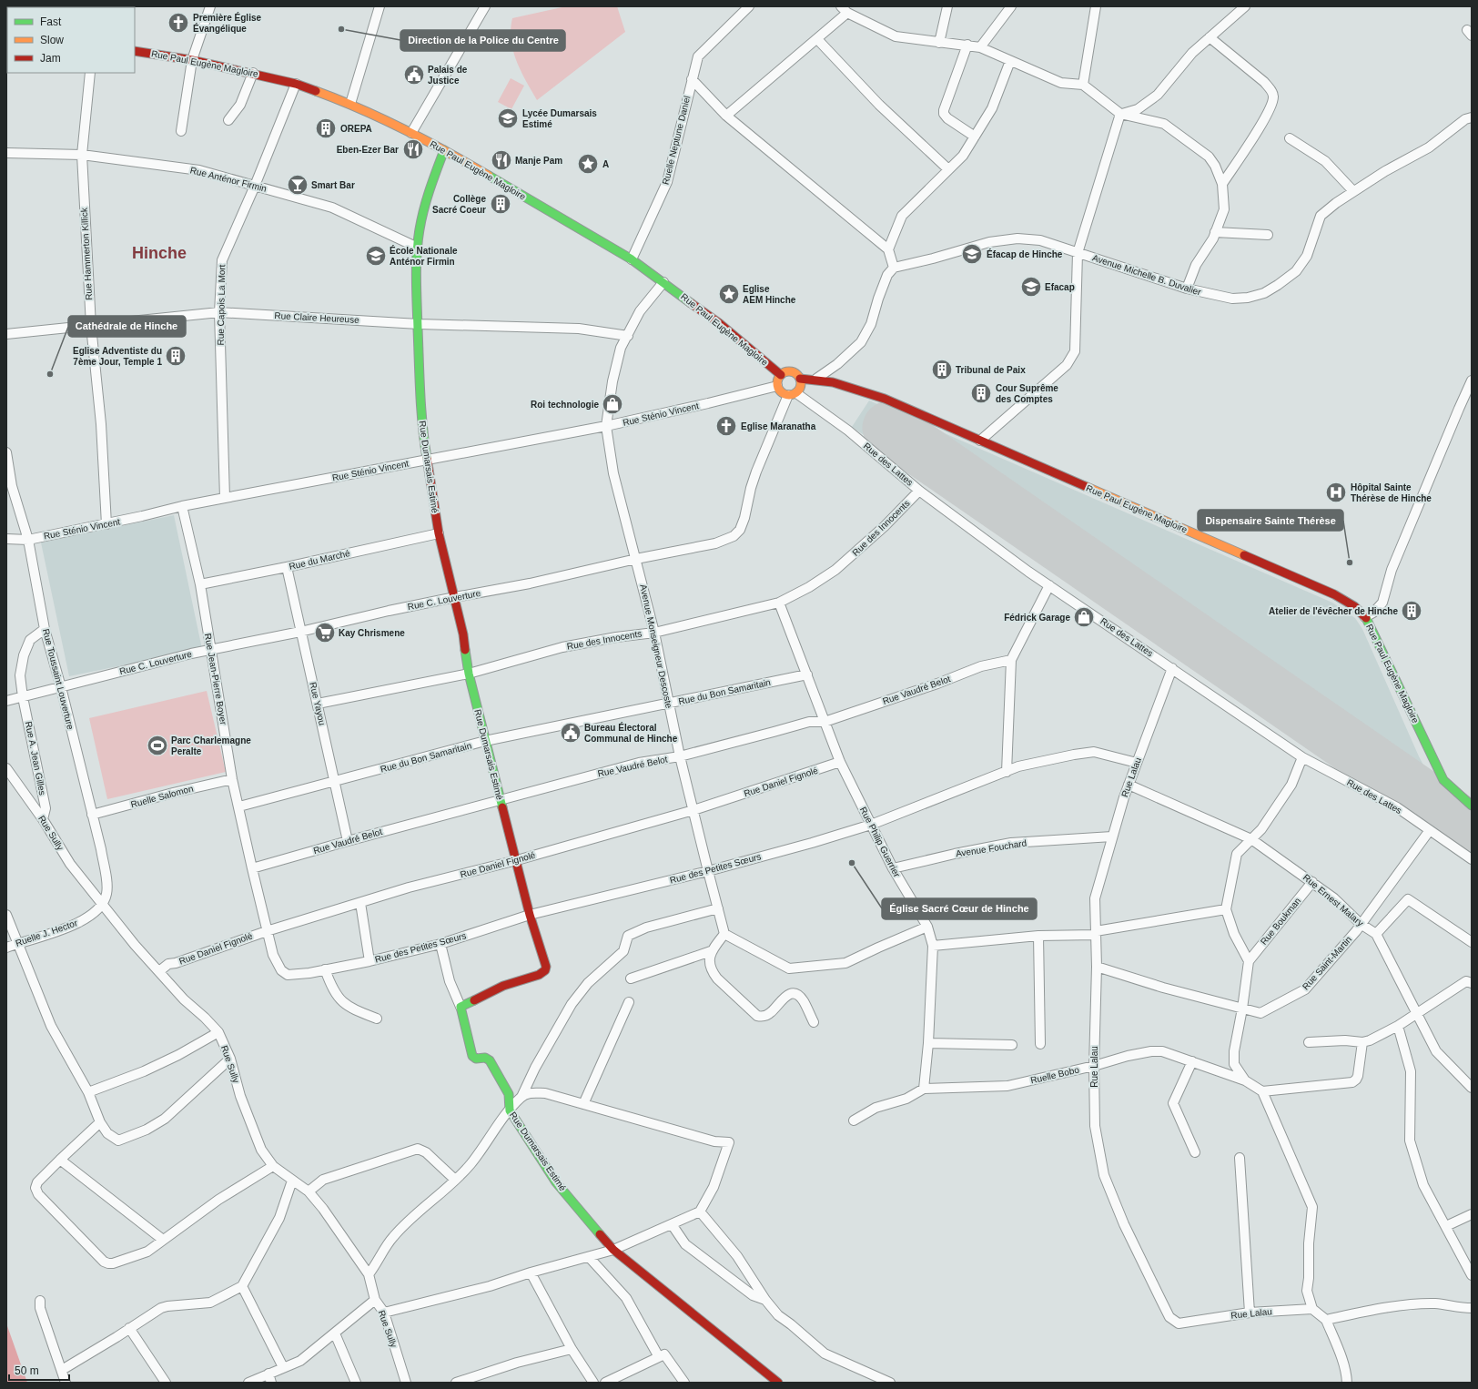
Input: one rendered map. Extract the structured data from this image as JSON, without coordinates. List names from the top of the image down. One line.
{"streets":{"main road":["Rue Paul Eugène Magloire","Rue Dumarsais Estimé"],"street":["Ruelle Neptune Daniel","Rue Anténor Firmin","Rue Hammerton Killick","Avenue Michelle B. Duvalier","Rue Capois La Mort","Rue Claire Heureuse","Rue Sténio Vincent","Rue des Lattes","Rue des Innocents","Rue du Marché","Rue C. Louverture","Avenue Monseigneur Descoste","Rue Toussaint Louverture","Rue Jean-Pierre Boyer","Rue Vaudré Belot","Rue du Bon Samaritain","Rue Yayou","Rue A. Jean Gilles","Rue Lalau","Rue Daniel Fignolé","Ruelle Salomon","Rue Sully","Rue Philip Guerrier","Avenue Fouchard","Rue des Petites Sœurs","Rue Ernest Malary","Rue Boukman","Ruelle J. Hector","Rue Saint-Martin","Ruelle Bobo"]},"crossings":[["Rue Paul Eugène Magloire","Ruelle Neptune Daniel"],["Rue Paul Eugène Magloire","Rue Capois La Mort"],["Rue Paul Eugène Magloire","Rue Sténio Vincent"],["Rue Paul Eugène Magloire","Rue des Lattes"],["Rue Paul Eugène Magloire","Rue Dumarsais Estimé"],["Rue Paul Eugène Magloire","Rue C. Louverture"],["Rue Paul Eugène Magloire","Avenue Monseigneur Descoste"],["Rue Anténor Firmin","Rue Hammerton Killick"],["Rue Anténor Firmin","Rue Capois La Mort"],["Rue Anténor Firmin","Rue Dumarsais Estimé"],["Rue Hammerton Killick","Rue Claire Heureuse"],["Rue Hammerton Killick","Rue Sténio Vincent"],["Rue Capois La Mort","Rue Claire Heureuse"],["Rue Capois La Mort","Rue Sténio Vincent"],["Rue Claire Heureuse","Rue Dumarsais Estimé"],["Rue Claire Heureuse","Avenue Monseigneur Descoste"],["Rue Sténio Vincent","Rue des Lattes"],["Rue Sténio Vincent","Rue Dumarsais Estimé"],["Rue Sténio Vincent","Rue C. Louverture"],["Rue Sténio Vincent","Avenue Monseigneur Descoste"],["Rue Sténio Vincent","Rue Toussaint Louverture"],["Rue Sténio Vincent","Rue Jean-Pierre Boyer"],["Rue des Lattes","Rue des Innocents"],["Rue des Lattes","Rue C. Louverture"],["Rue des Lattes","Rue Lalau"],["Rue des Lattes","Rue Saint-Martin"],["Rue Dumarsais Estimé","Rue des Innocents"],["Rue Dumarsais Estimé","Rue du Marché"],["Rue Dumarsais Estimé","Rue C. Louverture"],["Rue Dumarsais Estimé","Rue Vaudré Belot"],["Rue Dumarsais Estimé","Rue du Bon Samaritain"],["Rue Dumarsais Estimé","Rue Daniel Fignolé"],["Rue Dumarsais Estimé","Rue des Petites Sœurs"],["Rue des Innocents","Avenue Monseigneur Descoste"],["Rue des Innocents","Rue Yayou"],["Rue des Innocents","Rue Philip Guerrier"],["Rue du Marché","Rue Jean-Pierre Boyer"],["Rue du Marché","Rue Yayou"],["Rue C. Louverture","Avenue Monseigneur Descoste"],["Rue C. Louverture","Rue Toussaint Louverture"],["Rue C. Louverture","Rue Jean-Pierre Boyer"],["Rue C. Louverture","Rue Yayou"],["Rue C. Louverture","Rue A. Jean Gilles"],["Avenue Monseigneur Descoste","Rue Vaudré Belot"],["Avenue Monseigneur Descoste","Rue du Bon Samaritain"],["Avenue Monseigneur Descoste","Rue Daniel Fignolé"],["Avenue Monseigneur Descoste","Rue des Petites Sœurs"],["Rue Toussaint Louverture","Rue A. Jean Gilles"],["Rue Toussaint Louverture","Ruelle Salomon"],["Rue Toussaint Louverture","Rue Sully"],["Rue Toussaint Louverture","Ruelle J. Hector"],["Rue Jean-Pierre Boyer","Rue Vaudré Belot"],["Rue Jean-Pierre Boyer","Rue du Bon Samaritain"],["Rue Jean-Pierre Boyer","Rue Daniel Fignolé"],["Rue Jean-Pierre Boyer","Ruelle Salomon"],["Rue Jean-Pierre Boyer","Rue des Petites Sœurs"],["Rue Vaudré Belot","Rue Yayou"],["Rue Vaudré Belot","Rue Philip Guerrier"],["Rue du Bon Samaritain","Rue Yayou"],["Rue du Bon Samaritain","Rue Philip Guerrier"],["Rue A. Jean Gilles","Rue Sully"],["Rue Lalau","Avenue Fouchard"],["Rue Lalau","Rue des Petites Sœurs"],["Rue Lalau","Rue Ernest Malary"],["Rue Lalau","Rue Saint-Martin"],["Rue Lalau","Ruelle Bobo"],["Rue Daniel Fignolé","Rue Sully"],["Rue Daniel Fignolé","Rue Philip Guerrier"],["Rue Sully","Ruelle J. Hector"],["Rue Philip Guerrier","Avenue Fouchard"],["Rue Philip Guerrier","Rue des Petites Sœurs"],["Rue Philip Guerrier","Ruelle Bobo"],["Rue Ernest Malary","Rue Boukman"],["Rue Ernest Malary","Rue Saint-Martin"]],"districts":["Hinche"],"places":{"church":["Première Église Évangélique","Eglise Maranatha"],"other":["Direction de la Police du Centre","Cathédrale de Hinche","Dispensaire Sainte Thérèse","Église Sacré Cœur de Hinche"],"public building":["Palais de Justice","Bureau Électoral Communal de Hinche"],"school or university":["Lycée Dumarsais Estimé","Éfacap de Hinche","École Nationale Anténor Firmin","Efacap"],"building":["OREPA","Collège Sacré Coeur","Eglise Adventiste du 7ème Jour, Temple 1","Tribunal de Paix","Cour Suprême des Comptes","Atelier de l'évêcher de Hinche"],"restaurant":["Eben-Ezer Bar","Manje Pam"],"place":["A","Eglise AEM Hinche"],"bar":["Smart Bar"],"shop":["Roi technologie","Fédrick Garage"],"hospital":["Hôpital Sainte Thérèse de Hinche"],"supermarket":["Kay Chrismene"],"sports":["Parc Charlemagne Peralte"]},"legend":["Fast","Slow","Jam"],"scale_bar":"50 m"}
